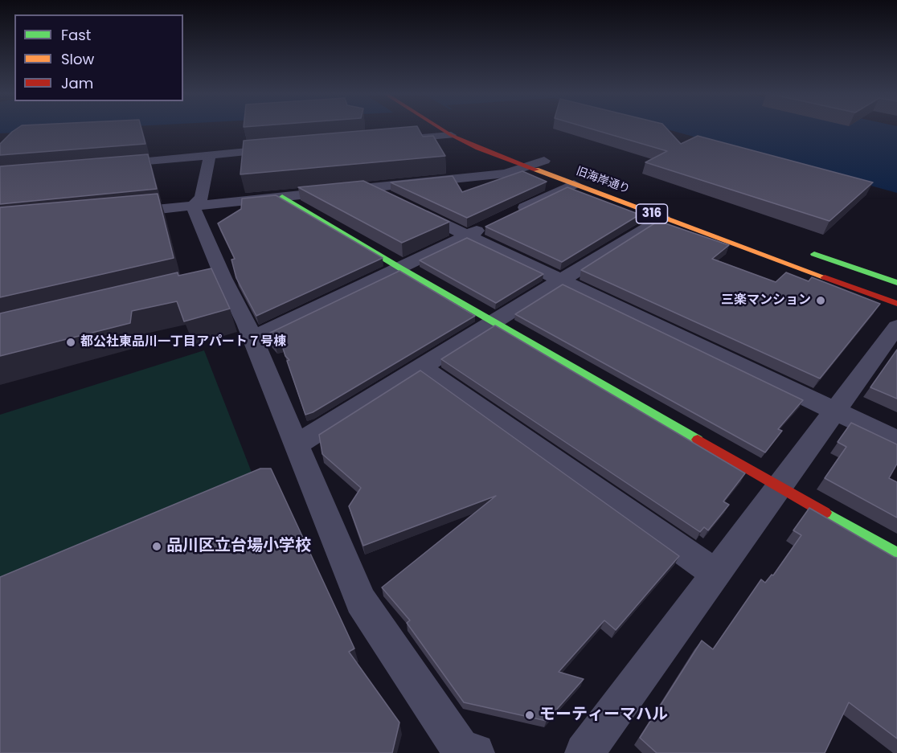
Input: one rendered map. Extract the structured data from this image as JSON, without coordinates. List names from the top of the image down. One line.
{"streets":{"main road":["旧海岸通り","316"]},"places":["三楽マンション","都公社東品川一丁目アパート７号棟","品川区立台場小学校","モーティーマハル"],"legend":["Fast","Slow","Jam"]}
